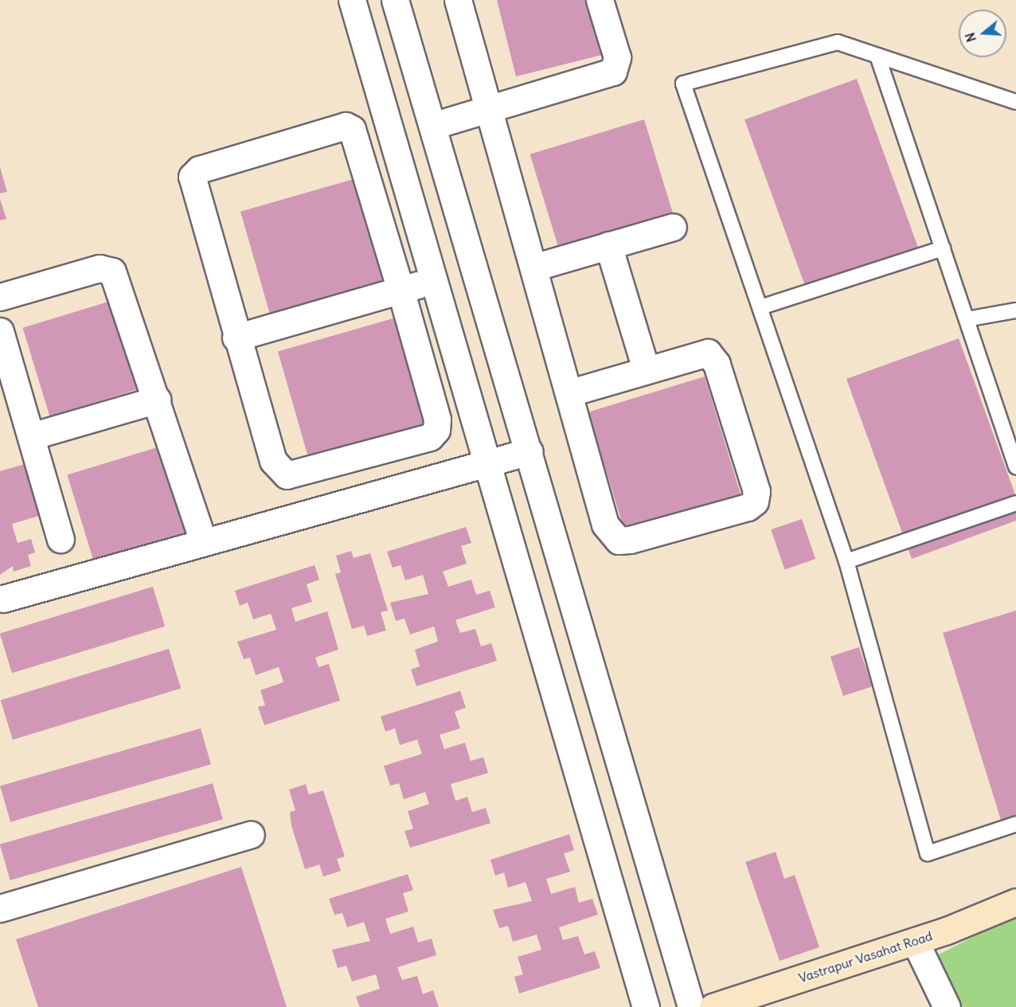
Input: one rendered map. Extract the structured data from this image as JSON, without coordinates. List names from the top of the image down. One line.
{"streets":{"street":["Vastrapur Vasahat Road"]},"north":"left"}
